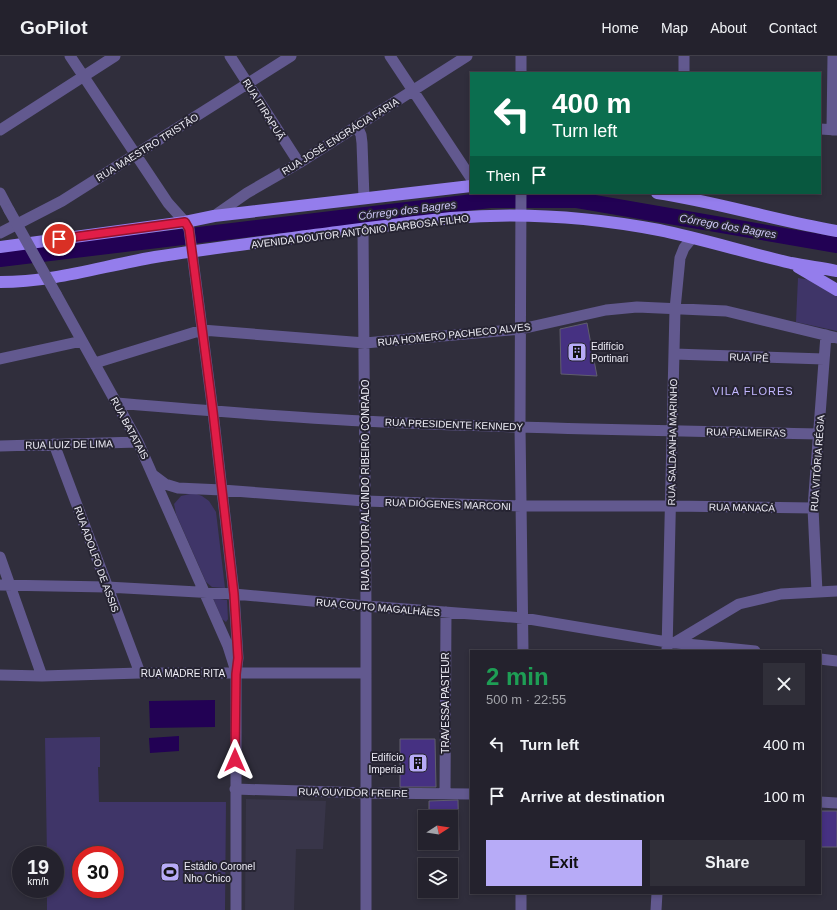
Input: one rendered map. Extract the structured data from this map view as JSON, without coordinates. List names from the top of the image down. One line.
{"streets":{"main road":["AVENIDA DOUTOR ANTÔNIO BARBOSA FILHO"],"street":["RUA ITIRAPUÃ","RUA JOSÉ ENGRÁCIA FARIA","RUA MAESTRO TRISTÃO","RUA HOMERO PACHECO ALVES","RUA IPÊ","RUA PRESIDENTE KENNEDY","RUA BATATAIS","RUA PALMEIRAS","RUA SALDANHA MARINHO","RUA LUIZ DE LIMA","RUA VITÓRIA RÉGIA","RUA DOUTOR ALCINDO RIBEIRO CONRADO","RUA DIÓGENES MARCONI","RUA MANACÁ","RUA ADOLFO DE ASSIS","RUA COUTO MAGALHÃES","RUA MADRE RITA","TRAVESSA PASTEUR","RUA OUVIDOR FREIRE"]},"crossings":[["RUA ITIRAPUÃ","RUA JOSÉ ENGRÁCIA FARIA"],["RUA ITIRAPUÃ","RUA MAESTRO TRISTÃO"],["AVENIDA DOUTOR ANTÔNIO BARBOSA FILHO","RUA SALDANHA MARINHO"],["AVENIDA DOUTOR ANTÔNIO BARBOSA FILHO","RUA DOUTOR ALCINDO RIBEIRO CONRADO"],["RUA HOMERO PACHECO ALVES","RUA BATATAIS"],["RUA HOMERO PACHECO ALVES","RUA SALDANHA MARINHO"],["RUA HOMERO PACHECO ALVES","RUA VITÓRIA RÉGIA"],["RUA HOMERO PACHECO ALVES","RUA DOUTOR ALCINDO RIBEIRO CONRADO"],["RUA IPÊ","RUA SALDANHA MARINHO"],["RUA IPÊ","RUA VITÓRIA RÉGIA"],["RUA PRESIDENTE KENNEDY","RUA BATATAIS"],["RUA PRESIDENTE KENNEDY","RUA PALMEIRAS"],["RUA PRESIDENTE KENNEDY","RUA SALDANHA MARINHO"],["RUA PRESIDENTE KENNEDY","RUA DOUTOR ALCINDO RIBEIRO CONRADO"],["RUA BATATAIS","RUA LUIZ DE LIMA"],["RUA BATATAIS","RUA DIÓGENES MARCONI"],["RUA BATATAIS","RUA COUTO MAGALHÃES"],["RUA BATATAIS","RUA MADRE RITA"],["RUA PALMEIRAS","RUA SALDANHA MARINHO"],["RUA PALMEIRAS","RUA VITÓRIA RÉGIA"],["RUA SALDANHA MARINHO","RUA DIÓGENES MARCONI"],["RUA SALDANHA MARINHO","RUA MANACÁ"],["RUA SALDANHA MARINHO","RUA COUTO MAGALHÃES"],["RUA LUIZ DE LIMA","RUA ADOLFO DE ASSIS"],["RUA VITÓRIA RÉGIA","RUA MANACÁ"],["RUA DOUTOR ALCINDO RIBEIRO CONRADO","RUA DIÓGENES MARCONI"],["RUA DOUTOR ALCINDO RIBEIRO CONRADO","RUA COUTO MAGALHÃES"],["RUA DOUTOR ALCINDO RIBEIRO CONRADO","RUA MADRE RITA"],["RUA DOUTOR ALCINDO RIBEIRO CONRADO","RUA OUVIDOR FREIRE"],["RUA DIÓGENES MARCONI","RUA MANACÁ"],["RUA ADOLFO DE ASSIS","RUA COUTO MAGALHÃES"],["RUA ADOLFO DE ASSIS","RUA MADRE RITA"],["RUA COUTO MAGALHÃES","TRAVESSA PASTEUR"],["TRAVESSA PASTEUR","RUA OUVIDOR FREIRE"]],"districts":["VILA FLORES"],"water":["Córrego dos Bagres"],"places":{"building":["Edifício Portinari","Edifício Imperial"],"sports":["Estádio Coronel Nho Chico"]},"north":"right","page":{"header":"GoPilot","nav":["Home","Map","About","Contact"],"turn":["400 m","Turn left"],"then":"Then","heading":["2 min","500 m · 22:55"],"list":[{"name":"Turn left","value":"400 m"},{"name":"Arrive at destination","value":"100 m"}],"buttons":["Exit","Share"],"speed":"19 km/h","limit":"30"}}
